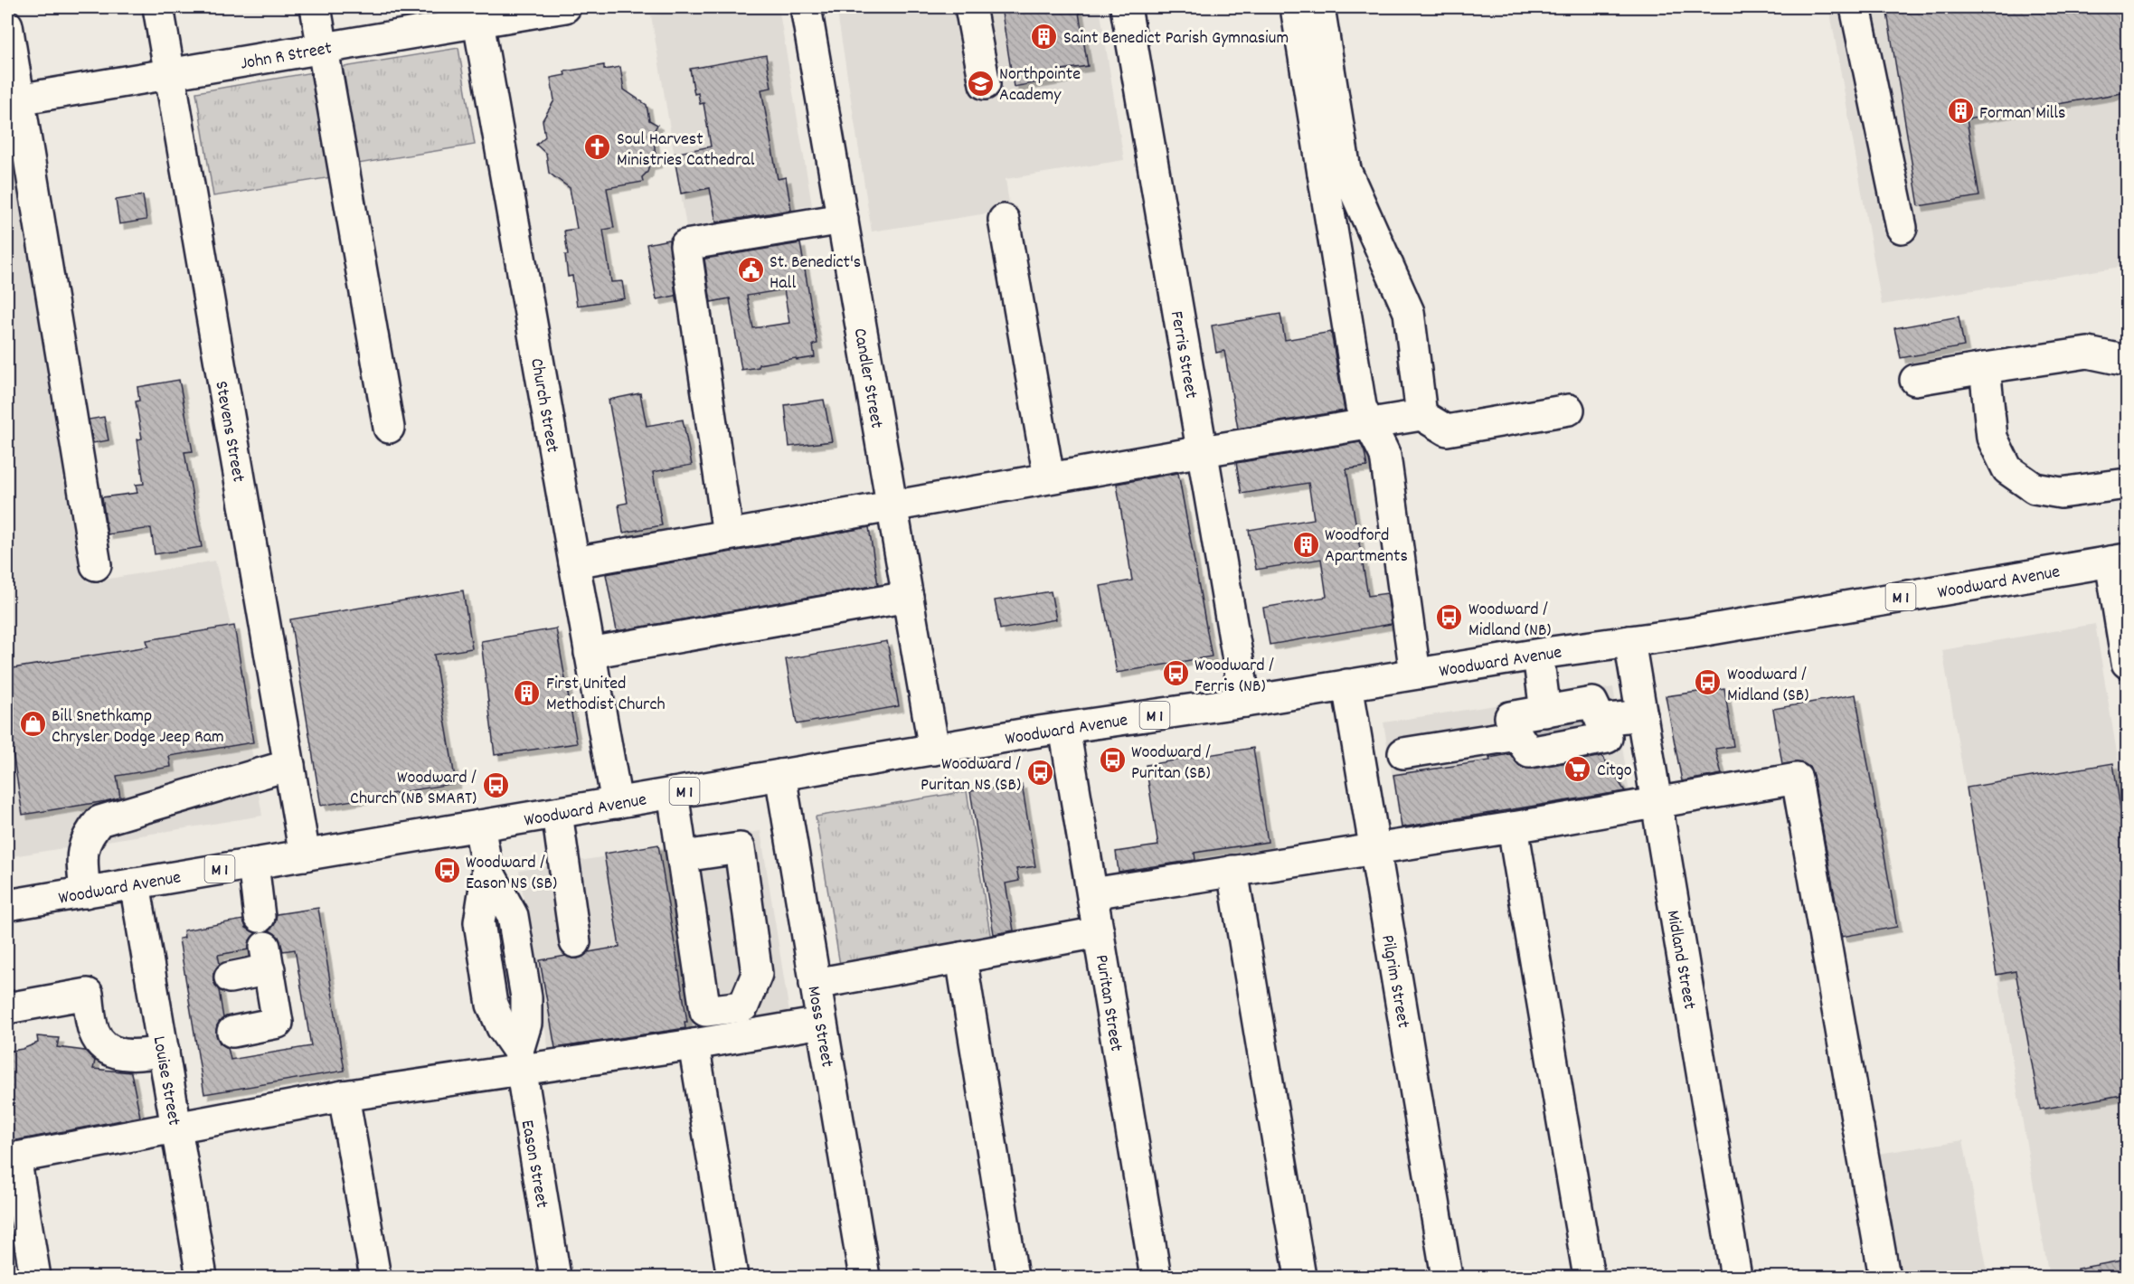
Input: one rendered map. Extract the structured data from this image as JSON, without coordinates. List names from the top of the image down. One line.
{"streets":{"street":["John R Street","Ferris Street","Candler Street","Church Street","Stevens Street","Woodward Avenue","M 1","Midland Street","Pilgrim Street","Puritan Street","Moss Street","Louise Street","Eason Street"]},"crossings":[["John R Street","Church Street"],["John R Street","Stevens Street"],["Ferris Street","Woodward Avenue"],["Candler Street","Woodward Avenue"],["Church Street","Woodward Avenue"],["Stevens Street","Woodward Avenue"],["Woodward Avenue","Midland Street"],["Woodward Avenue","Pilgrim Street"],["Woodward Avenue","Puritan Street"],["Woodward Avenue","Moss Street"],["Woodward Avenue","Louise Street"],["Woodward Avenue","Eason Street"]],"places":{"building":["Saint Benedict Parish Gymnasium","Forman Mills","Woodford Apartments","First United Methodist Church"],"school or university":["Northpointe Academy"],"church":["Soul Harvest Ministries Cathedral"],"public building":["St. Benedict's Hall"],"bus stop":["Woodward / Midland (NB)","Woodward / Ferris (NB)","Woodward / Midland (SB)","Woodward / Puritan (SB)","Woodward / Puritan NS (SB)","Woodward / Church (NB SMART)","Woodward / Eason NS (SB)"],"shop":["Bill Snethkamp Chrysler Dodge Jeep Ram"],"supermarket":["Citgo"]}}
